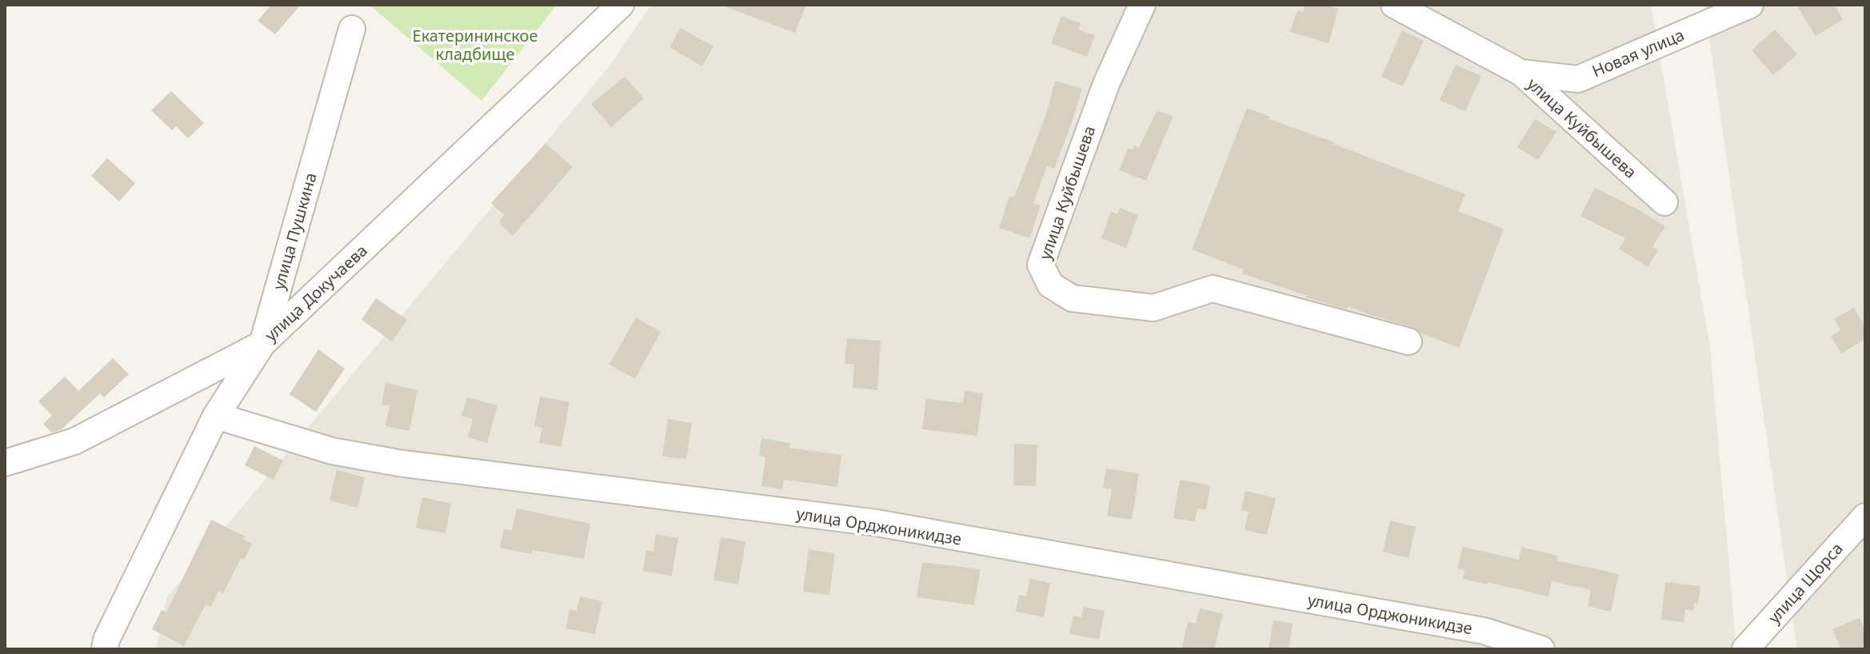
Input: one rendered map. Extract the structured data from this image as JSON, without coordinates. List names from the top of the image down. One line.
{"streets":{"street":["Новая улица","улица Куйбышева","улица Пушкина","улица Докучаева","улица Орджоникидзе","улица Щорса"]},"crossings":[["Новая улица","улица Куйбышева"],["улица Пушкина","улица Докучаева"],["улица Докучаева","улица Орджоникидзе"]],"parks":["Екатерининское кладбище"]}
